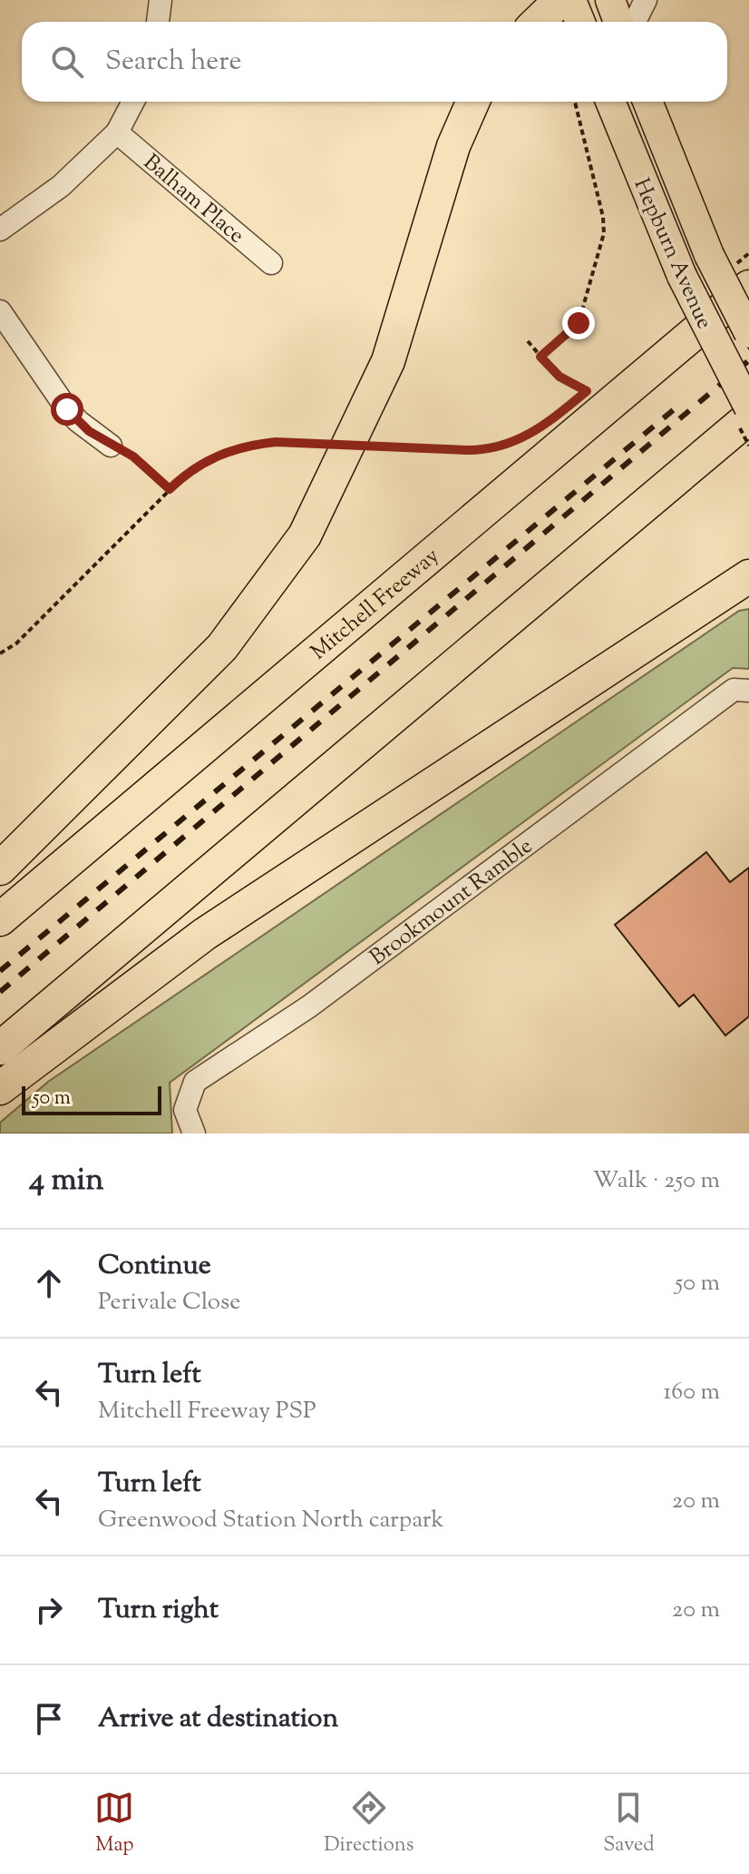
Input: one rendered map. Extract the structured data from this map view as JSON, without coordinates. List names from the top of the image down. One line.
{"streets":{"highway":["Mitchell Freeway"],"main road":["Hepburn Avenue"],"street":["Balham Place","Brookmount Ramble"]},"scale_bar":"50 m","page":{"search":"Search here","scale":"50 m","heading":["4 min","Walk · 250 m"],"list":[["Continue","Perivale Close","50 m"],["Turn left","Mitchell Freeway PSP","160 m"],["Turn left","Greenwood Station North carpark","20 m"],["Turn right","20 m"],"Arrive at destination"],"nav":["Map","Directions","Saved"]}}
